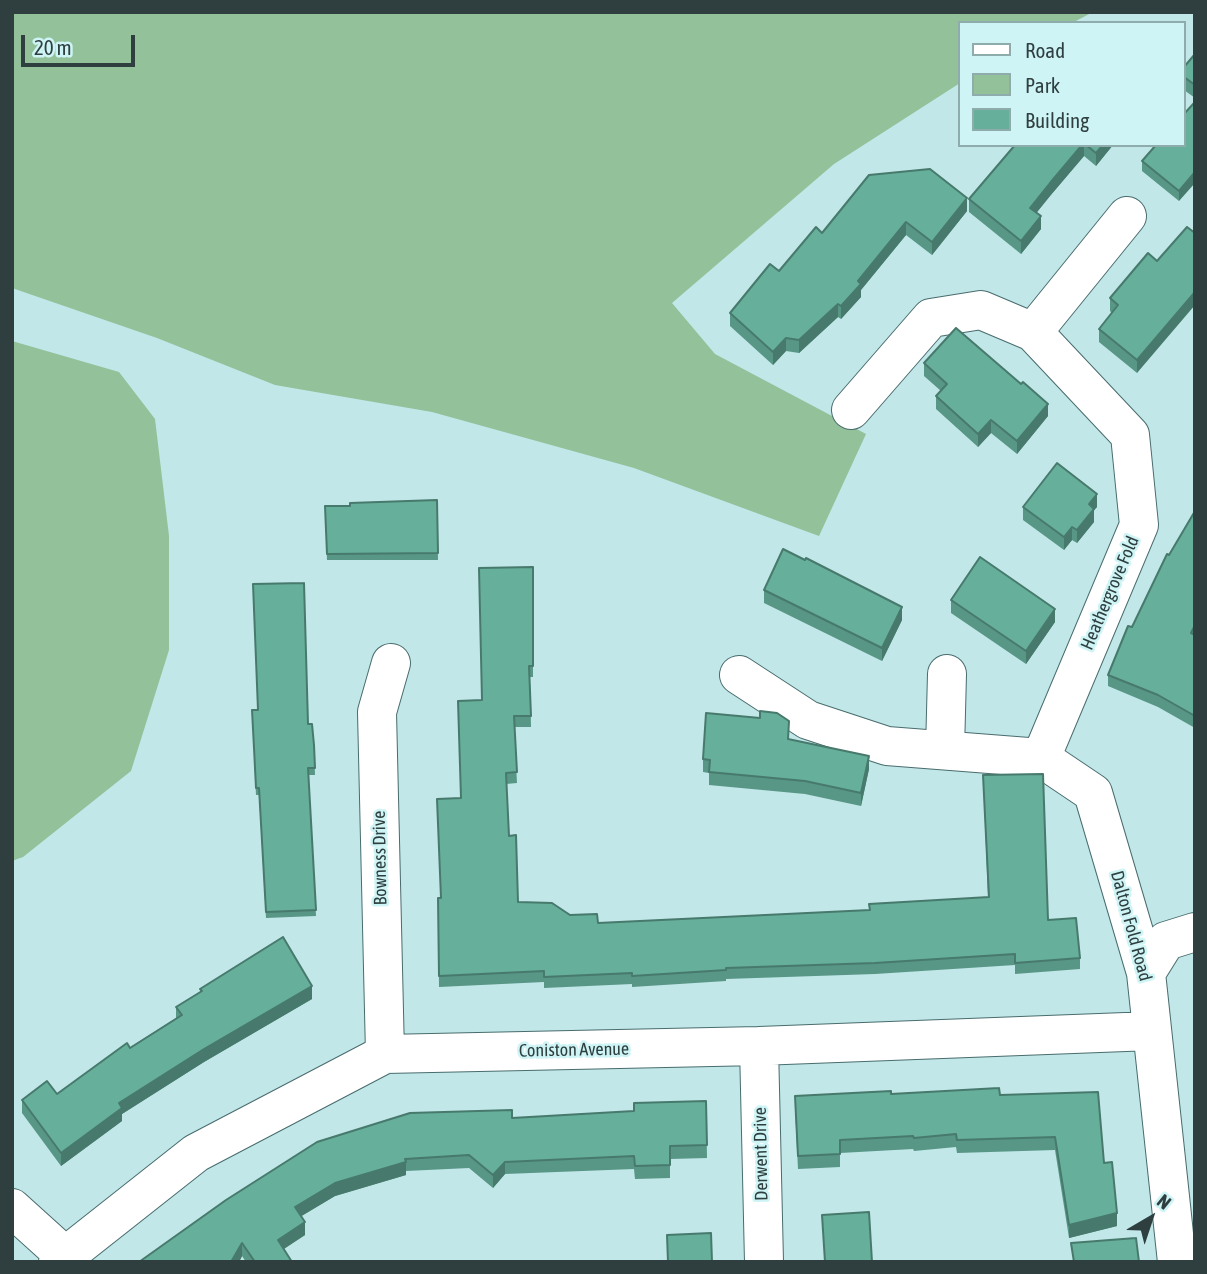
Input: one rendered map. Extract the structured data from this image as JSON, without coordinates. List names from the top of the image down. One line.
{"streets":{"street":["Heathergrove Fold","Bowness Drive","Dalton Fold Road","Coniston Avenue","Derwent Drive"]},"crossings":[["Heathergrove Fold","Dalton Fold Road"],["Bowness Drive","Coniston Avenue"],["Dalton Fold Road","Coniston Avenue"],["Coniston Avenue","Derwent Drive"]],"legend":["Road","Park","Building"],"scale_bar":"20 m","north":"top right"}
